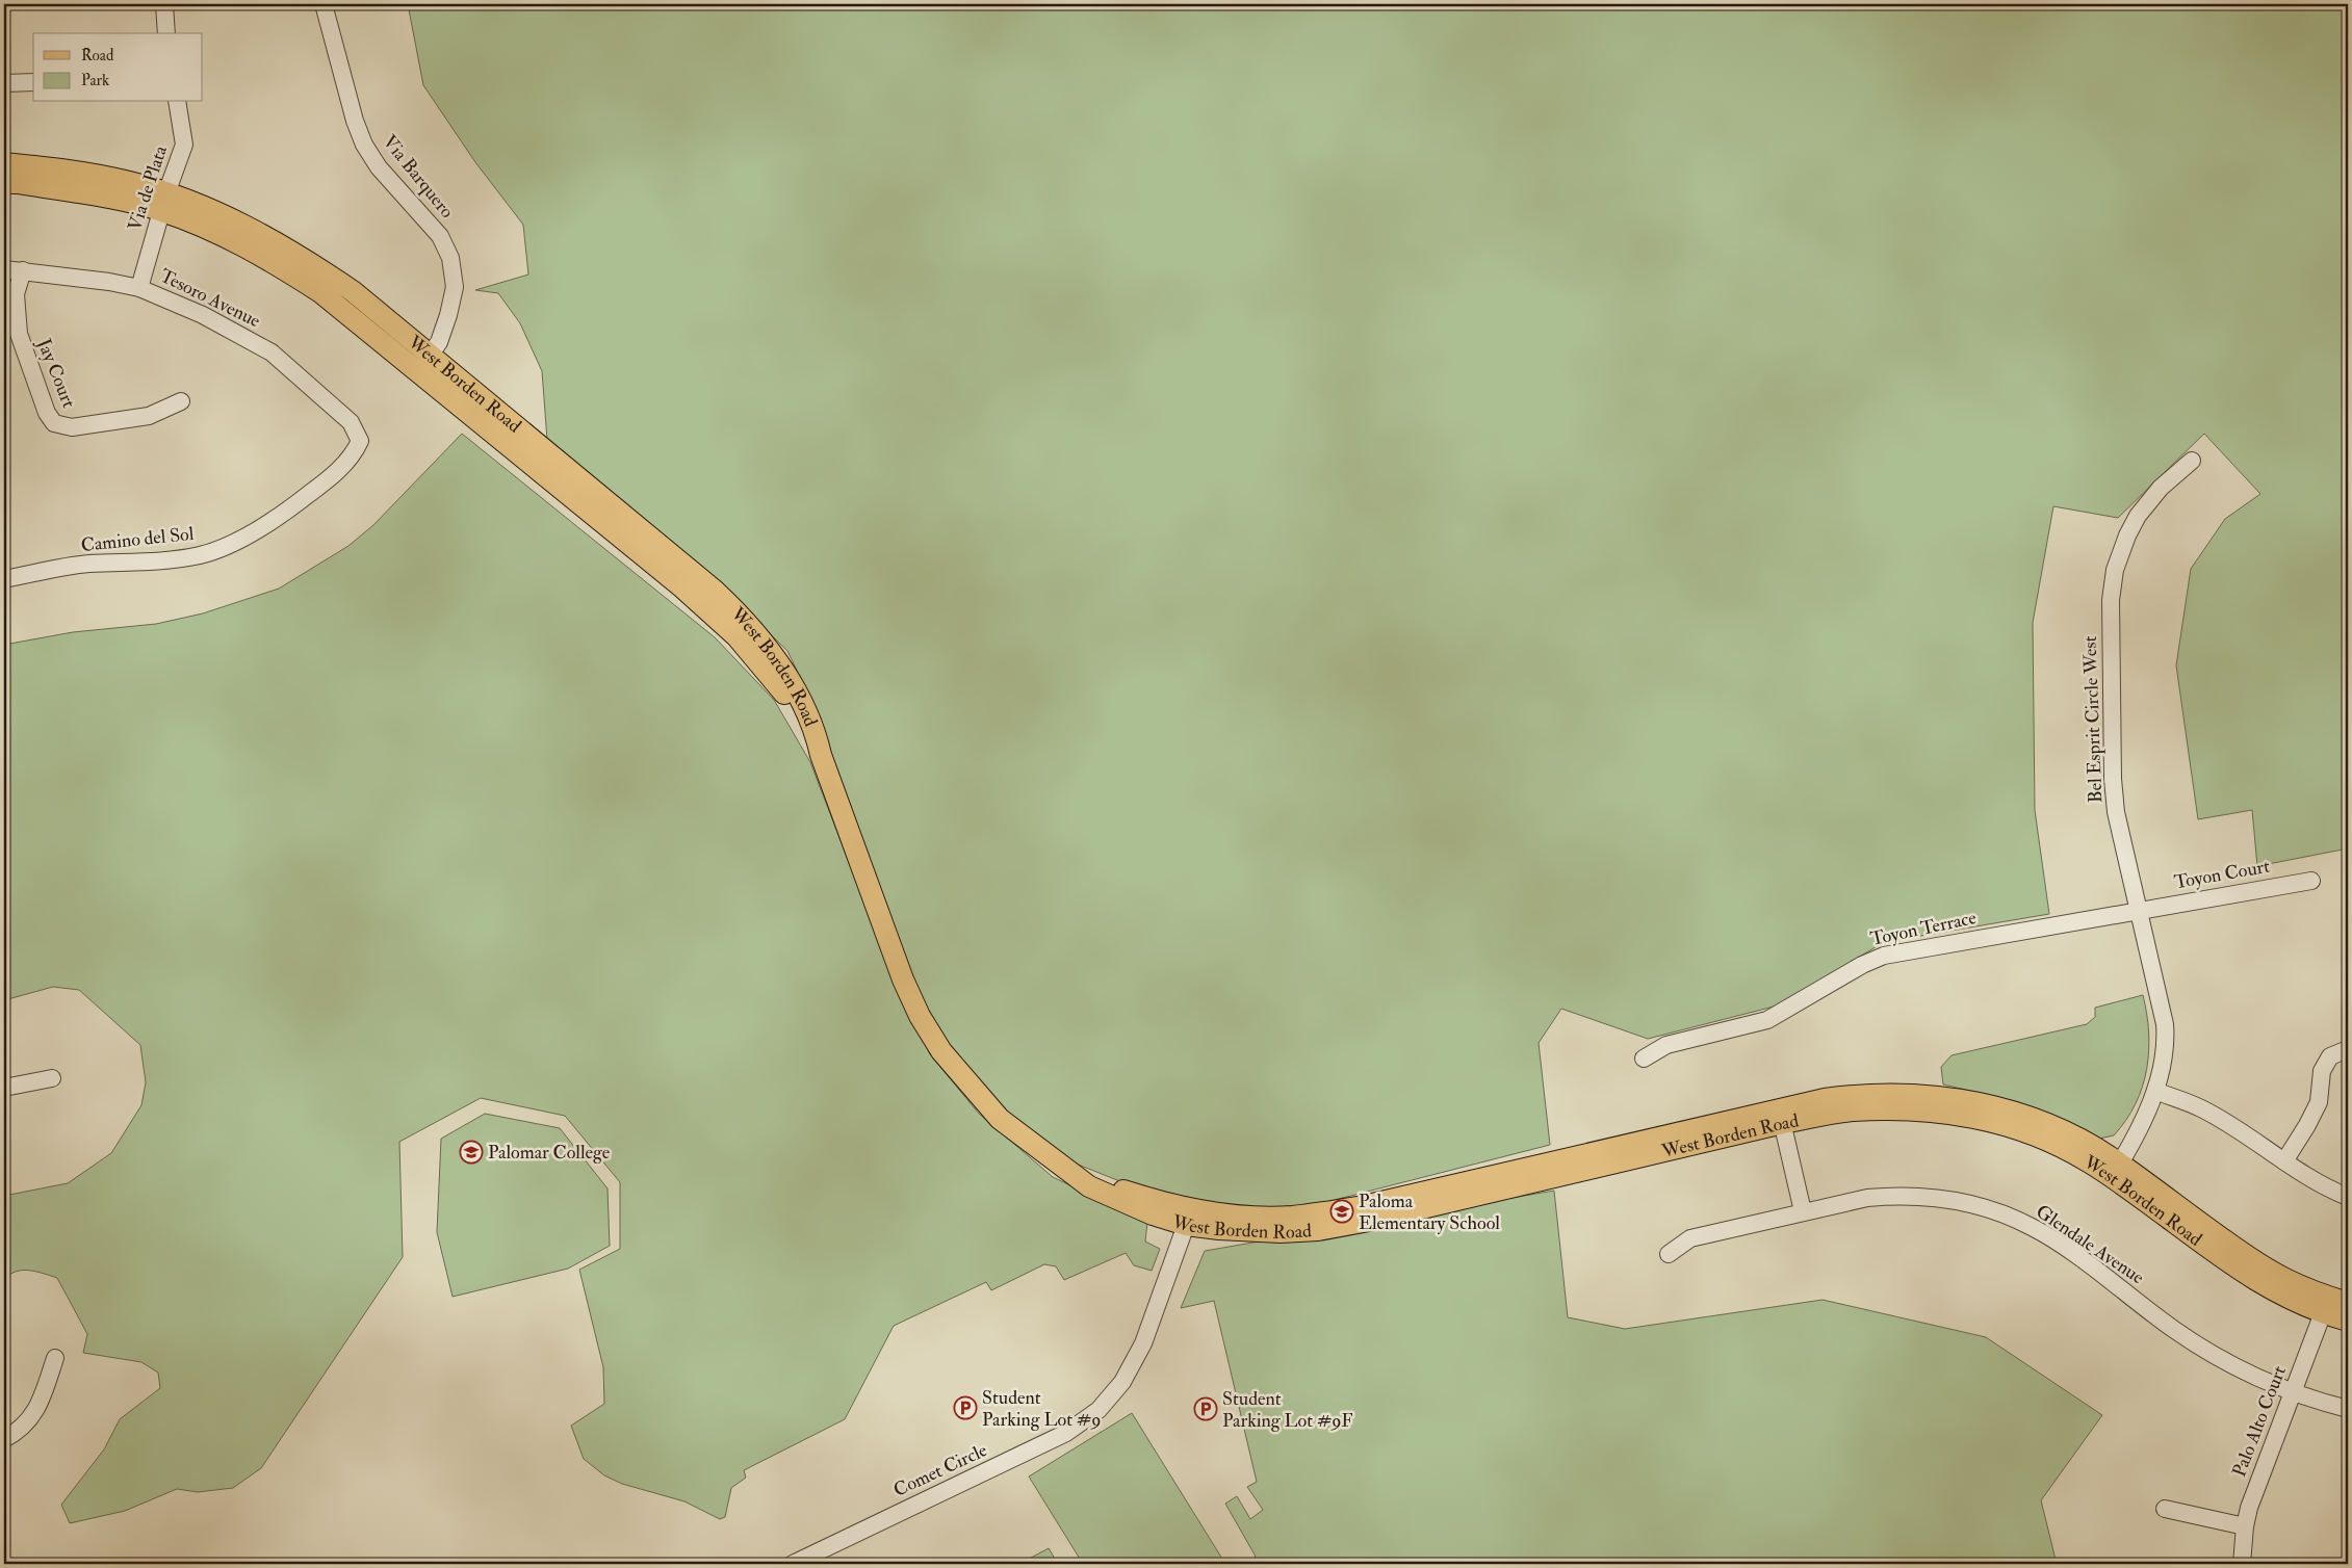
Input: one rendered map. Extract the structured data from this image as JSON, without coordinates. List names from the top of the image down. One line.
{"streets":{"main road":["West Borden Road"],"street":["Via Barquero","Via de Plata","Tesoro Avenue","Jay Court","Camino del Sol","Bel Esprit Circle West","Toyon Court","Toyon Terrace","Glendale Avenue","Palo Alto Court","Comet Circle"]},"crossings":[["Via Barquero","West Borden Road"],["Via de Plata","Tesoro Avenue"],["Via de Plata","West Borden Road"],["Tesoro Avenue","Jay Court"],["Tesoro Avenue","Camino del Sol"],["West Borden Road","Bel Esprit Circle West"],["West Borden Road","Palo Alto Court"],["West Borden Road","Comet Circle"],["Bel Esprit Circle West","Toyon Court"],["Bel Esprit Circle West","Toyon Terrace"],["Toyon Court","Toyon Terrace"],["Glendale Avenue","Palo Alto Court"]],"places":{"school or university":["Palomar College","Paloma Elementary School"],"parking":["Student Parking Lot #9","Student Parking Lot #9F"]},"legend":["Road","Park"]}
